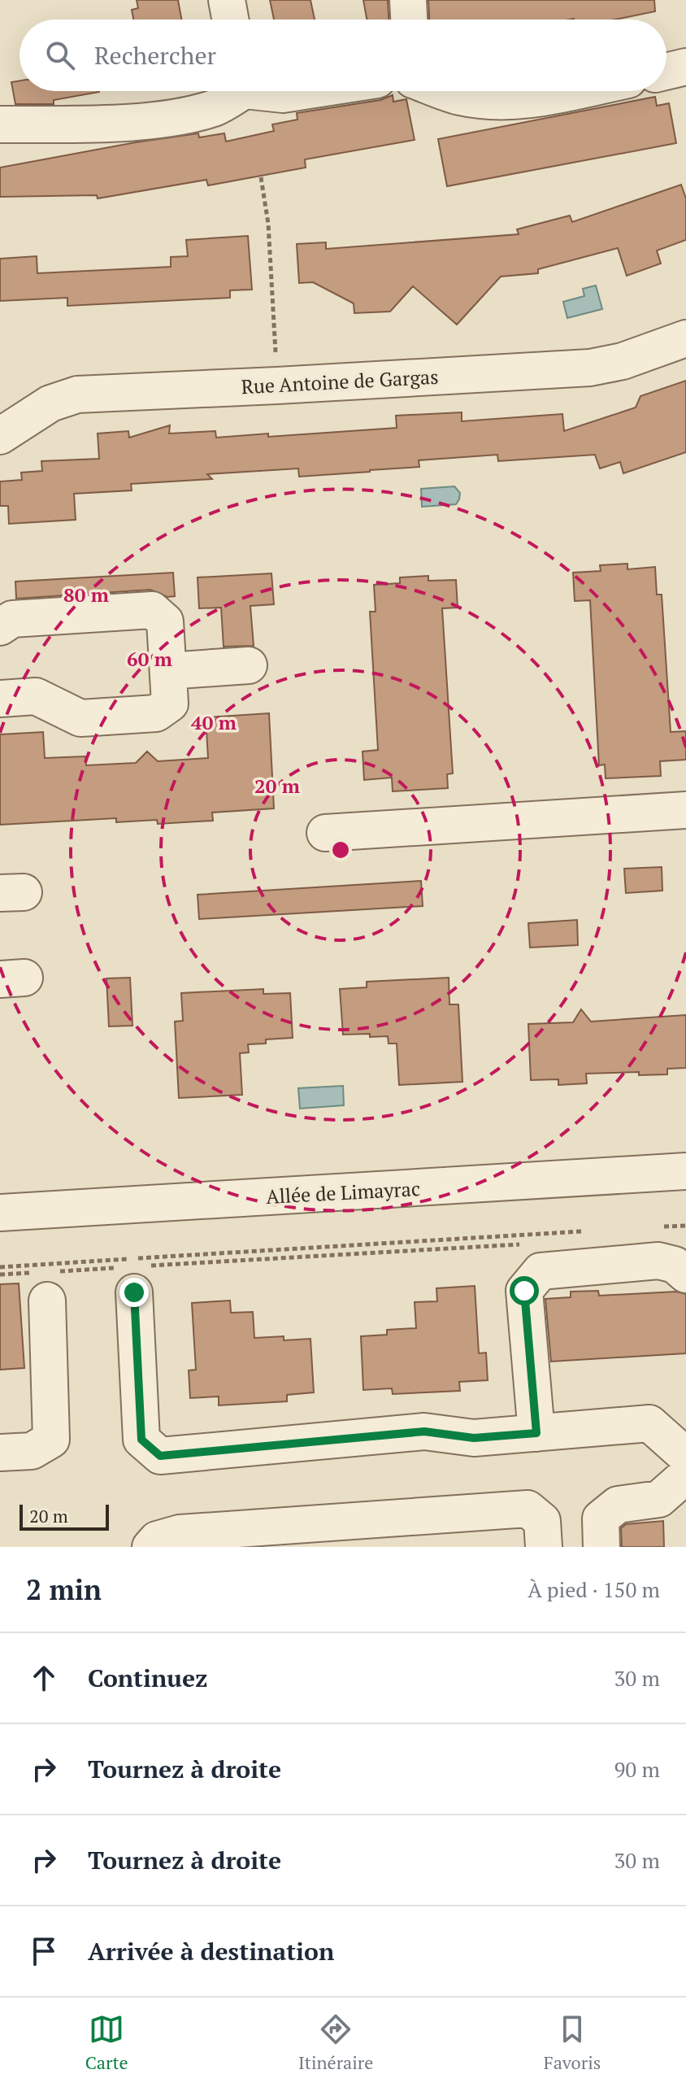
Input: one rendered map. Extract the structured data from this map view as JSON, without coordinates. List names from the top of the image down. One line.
{"streets":{"street":["Rue Antoine de Gargas","Allée de Limayrac"]},"scale_bar":"20 m","page":{"search":"Rechercher","scale":"20 m","heading":["2 min","À pied · 150 m"],"list":[["Continuez","30 m"],["Tournez à droite","90 m"],["Tournez à droite","30 m"],"Arrivée à destination"],"nav":["Carte","Itinéraire","Favoris"]},"rings":["80 m","60 m","40 m","20 m"]}
